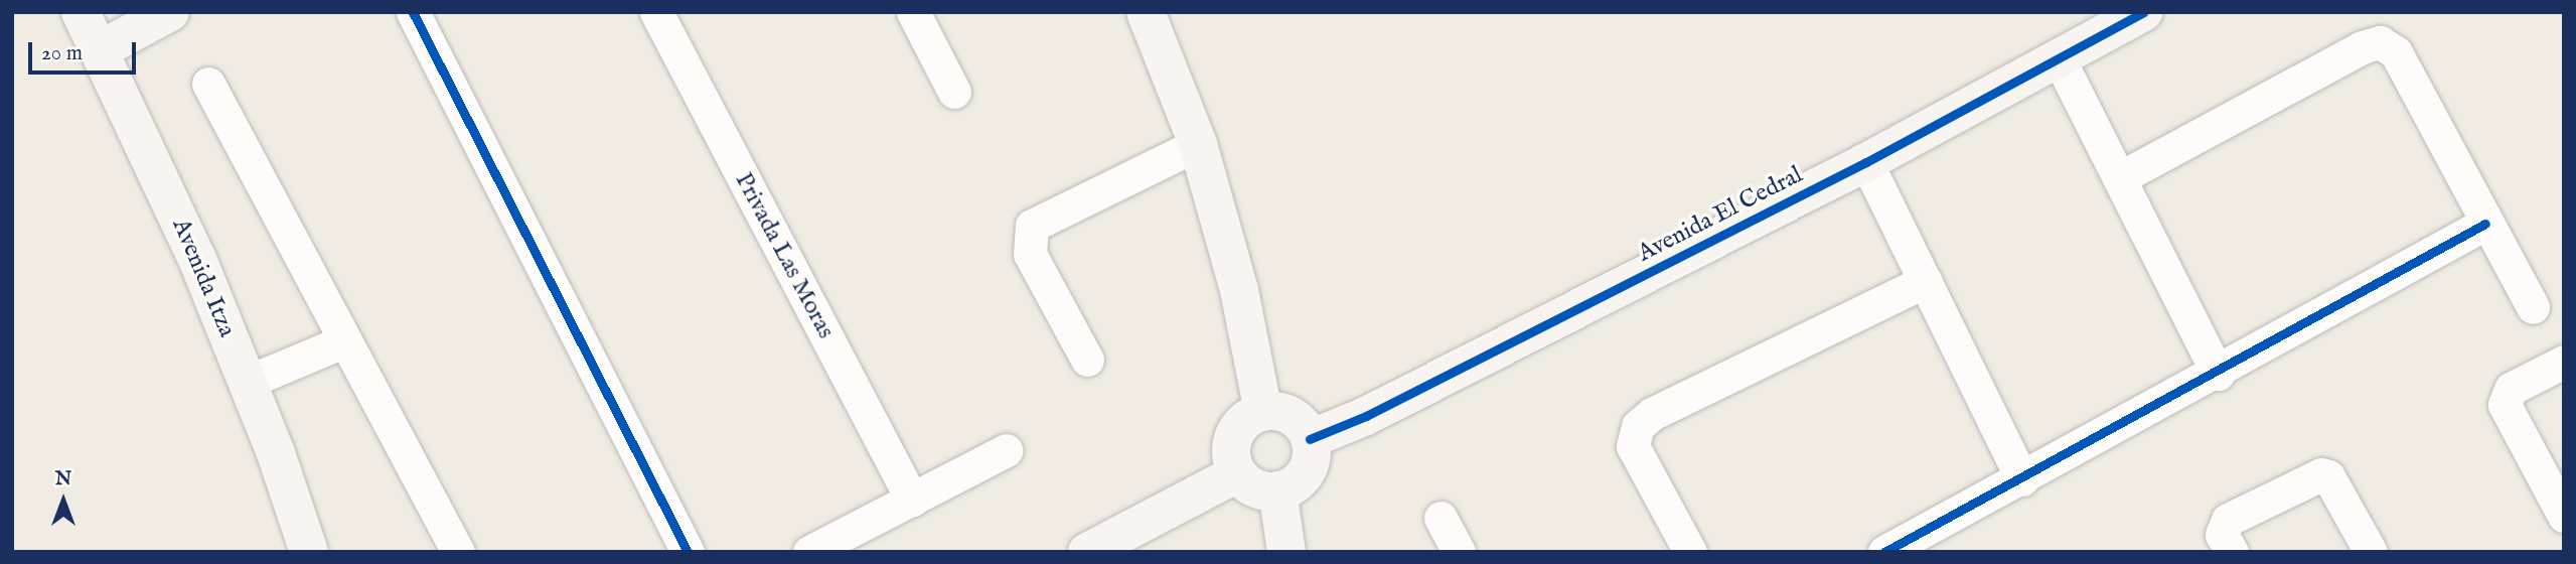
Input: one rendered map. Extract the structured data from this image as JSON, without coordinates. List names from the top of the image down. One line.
{"streets":{"street":["Avenida El Cedral","Privada Las Moras","Avenida Itza"]},"scale_bar":"20 m","north":"top"}
